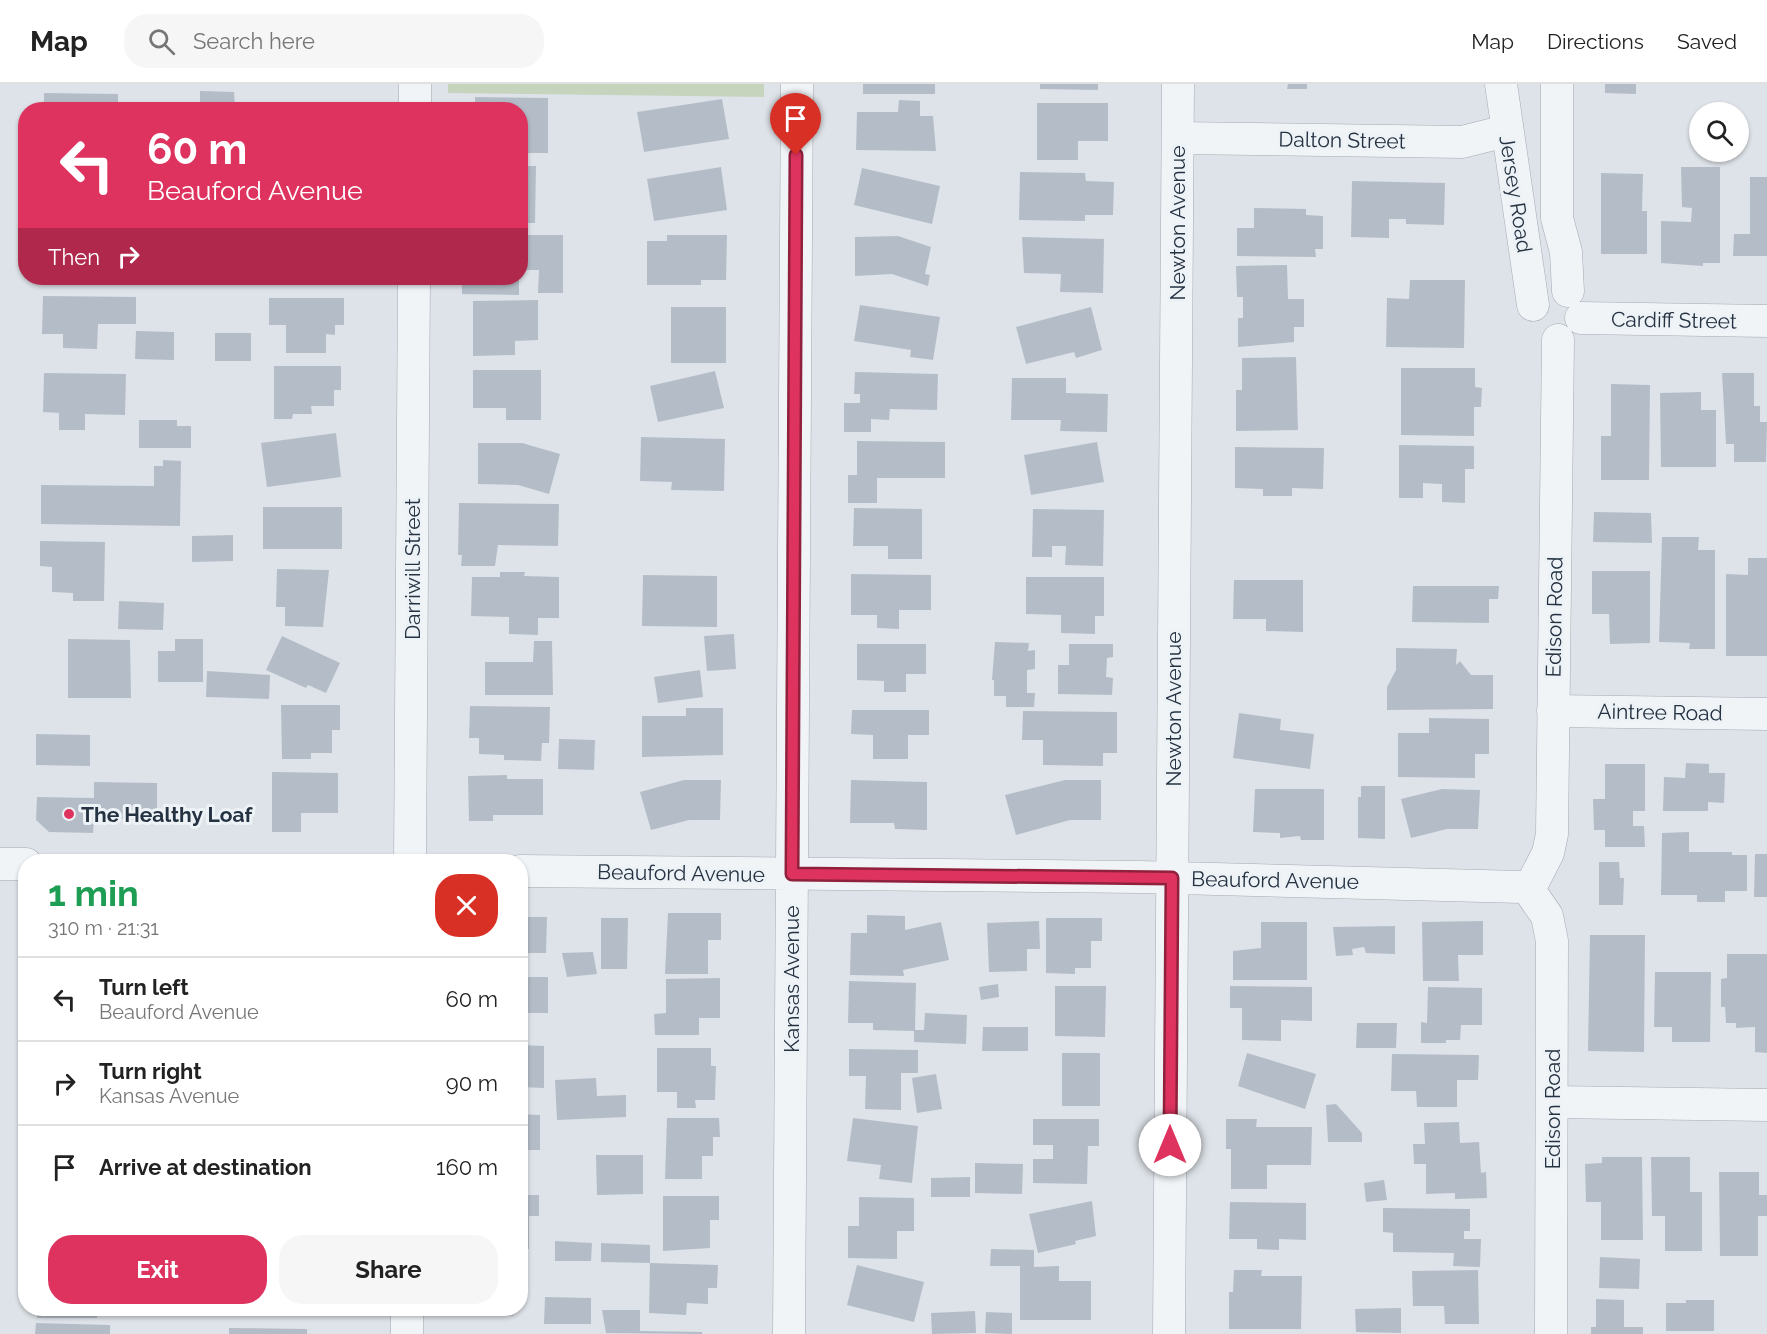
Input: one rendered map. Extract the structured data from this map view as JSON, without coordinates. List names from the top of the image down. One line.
{"streets":{"street":["Dalton Street","Jersey Road","Newton Avenue","Cardiff Street","Darriwill Street","Edison Road","Aintree Road","Beauford Avenue","Kansas Avenue"]},"crossings":[["Dalton Street","Jersey Road"],["Dalton Street","Newton Avenue"],["Jersey Road","Cardiff Street"],["Jersey Road","Edison Road"],["Newton Avenue","Beauford Avenue"],["Cardiff Street","Edison Road"],["Edison Road","Aintree Road"],["Edison Road","Beauford Avenue"],["Beauford Avenue","Kansas Avenue"]],"places":["The Healthy Loaf"],"page":{"header":"Map","search":"Search here","nav":["Map","Directions","Saved"],"turn":["60 m","Beauford Avenue"],"then":"Then","heading":["1 min","310 m · 21:31"],"list":[{"name":"Turn left","note":"Beauford Avenue","value":"60 m"},{"name":"Turn right","note":"Kansas Avenue","value":"90 m"},{"name":"Arrive at destination","value":"160 m"}],"buttons":["Exit","Share"]}}
